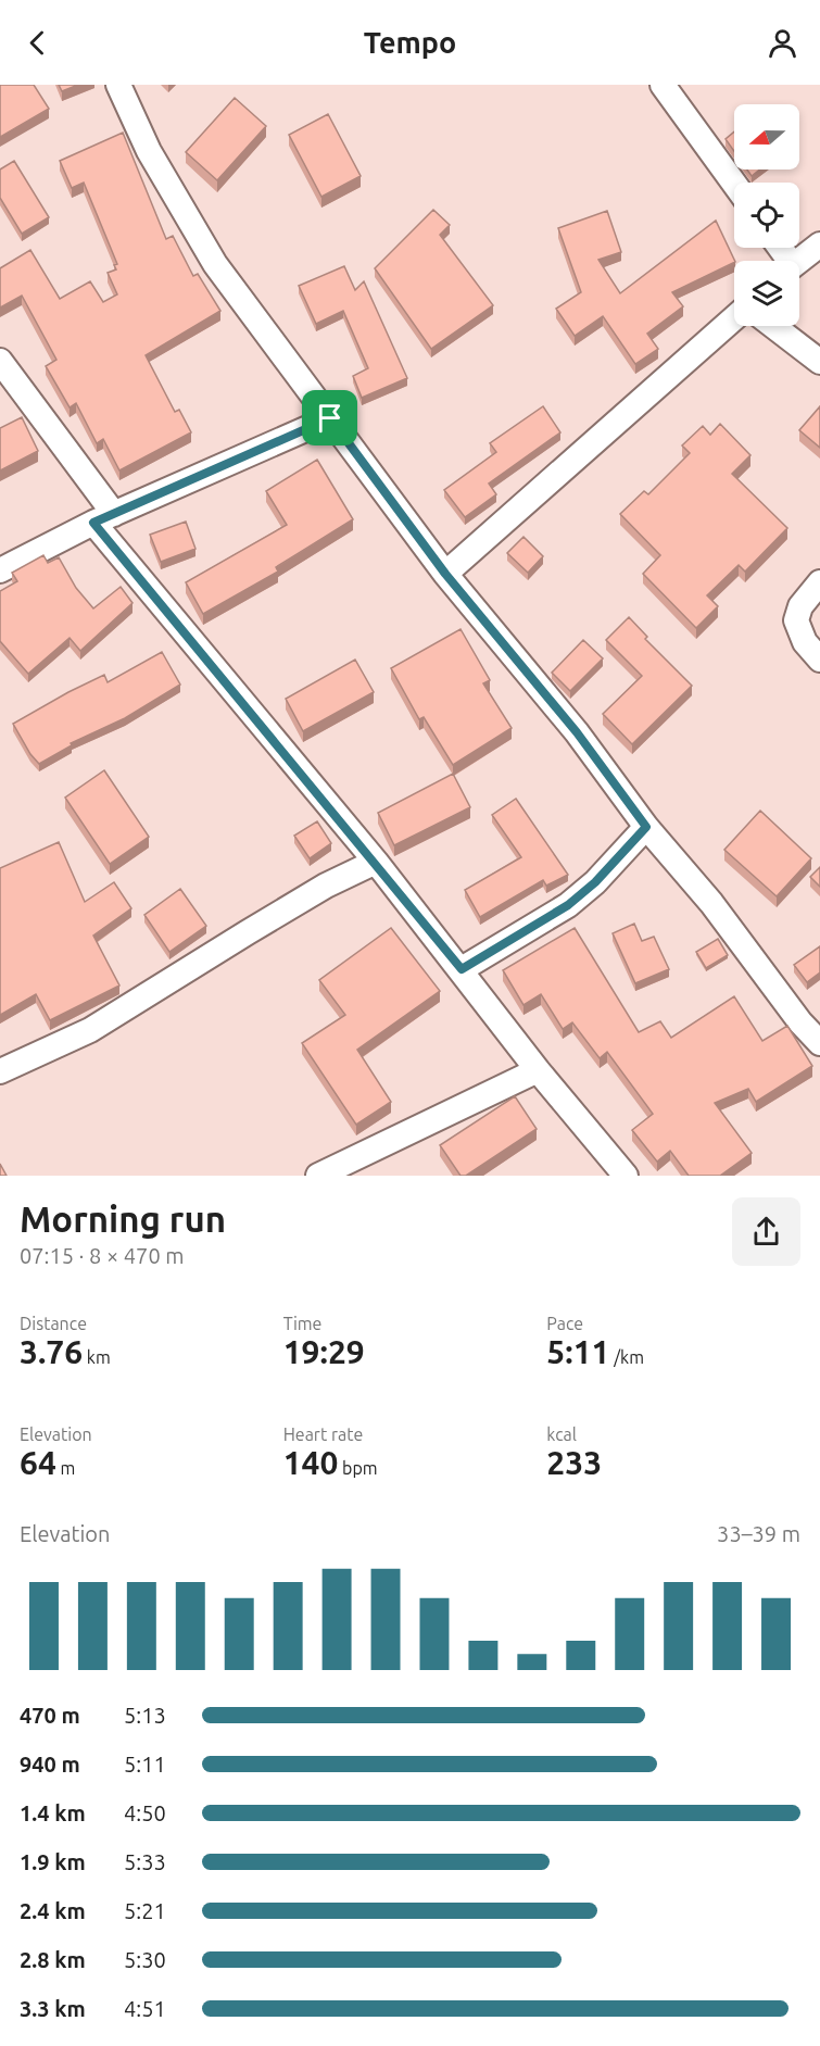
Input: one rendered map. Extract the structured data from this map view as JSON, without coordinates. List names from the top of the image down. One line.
{"north":"left","page":{"header":"Tempo","heading":["Morning run","07:15 · 8 × 470 m"],"stats":[["Distance","3.76 km"],["Time","19:29"],["Pace","5:11 /km"],["Elevation","64 m"],["Heart rate","140 bpm"],["kcal","233"]],"chart":["Elevation","33–39 m"],"list":[{"name":"470 m","note":"5:13"},{"name":"940 m","note":"5:11"},{"name":"1.4 km","note":"4:50"},{"name":"1.9 km","note":"5:33"},{"name":"2.4 km","note":"5:21"},{"name":"2.8 km","note":"5:30"},{"name":"3.3 km","note":"4:51"}]}}
